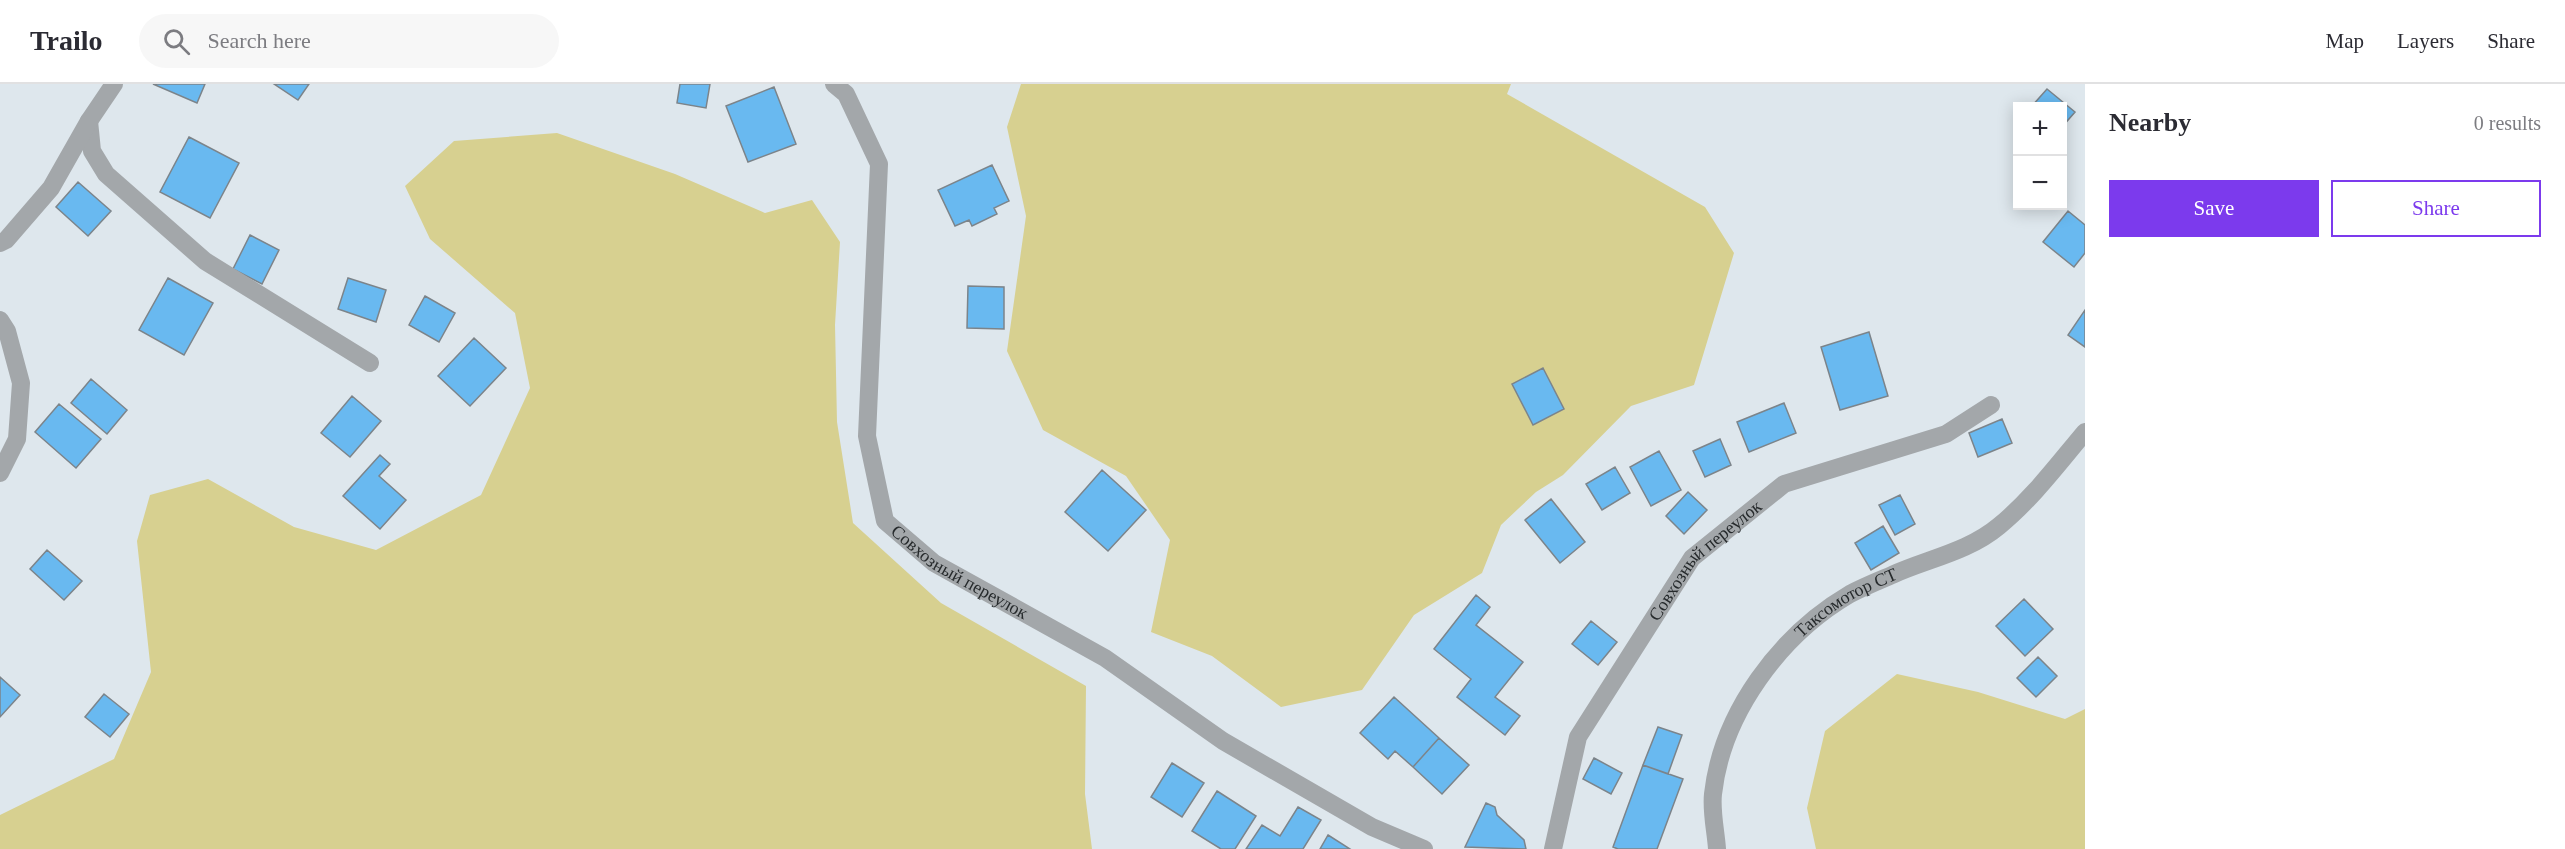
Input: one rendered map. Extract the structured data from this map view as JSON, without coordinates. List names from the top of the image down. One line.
{"streets":{"street":["Совхозный переулок","Таксомотор СТ"]},"page":{"header":"Trailo","search":"Search here","nav":["Map","Layers","Share"],"heading":["Nearby","0 results"],"map_buttons":["+","−"],"buttons":["Save","Share"]}}
